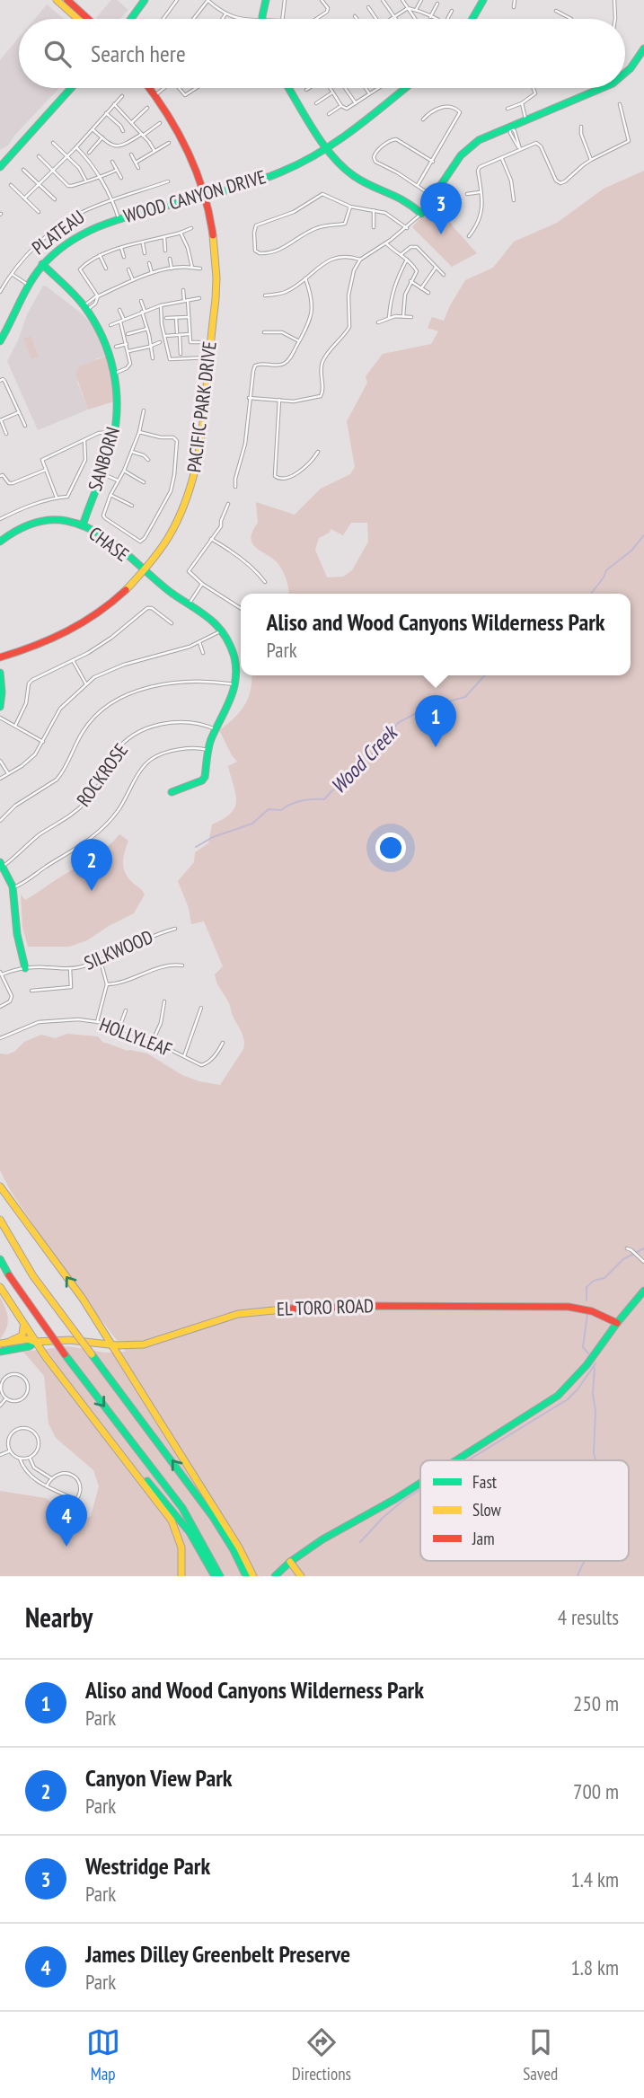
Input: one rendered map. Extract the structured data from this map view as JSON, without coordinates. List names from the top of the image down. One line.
{"streets":{"main road":["WOOD CANYON DRIVE","PACIFIC PARK DRIVE","SANBORN","CHASE","EL TORO ROAD"],"street":["PLATEAU","ROCKROSE","SILKWOOD","HOLLYLEAF"]},"crossings":[["WOOD CANYON DRIVE","PACIFIC PARK DRIVE"],["WOOD CANYON DRIVE","SANBORN"],["PACIFIC PARK DRIVE","CHASE"],["SANBORN","CHASE"]],"water":["Wood Creek"],"legend":["Fast","Slow","Jam"],"page":{"search":"Search here","pins":["3","1","2","4"],"popup":["Aliso and Wood Canyons Wilderness Park","Park"],"heading":["Nearby","4 results"],"list":[{"mark":"1","name":"Aliso and Wood Canyons Wilderness Park","note":"Park","value":"250 m"},{"mark":"2","name":"Canyon View Park","note":"Park","value":"700 m"},{"mark":"3","name":"Westridge Park","note":"Park","value":"1.4 km"},{"mark":"4","name":"James Dilley Greenbelt Preserve","note":"Park","value":"1.8 km"}],"nav":["Map","Directions","Saved"]}}
